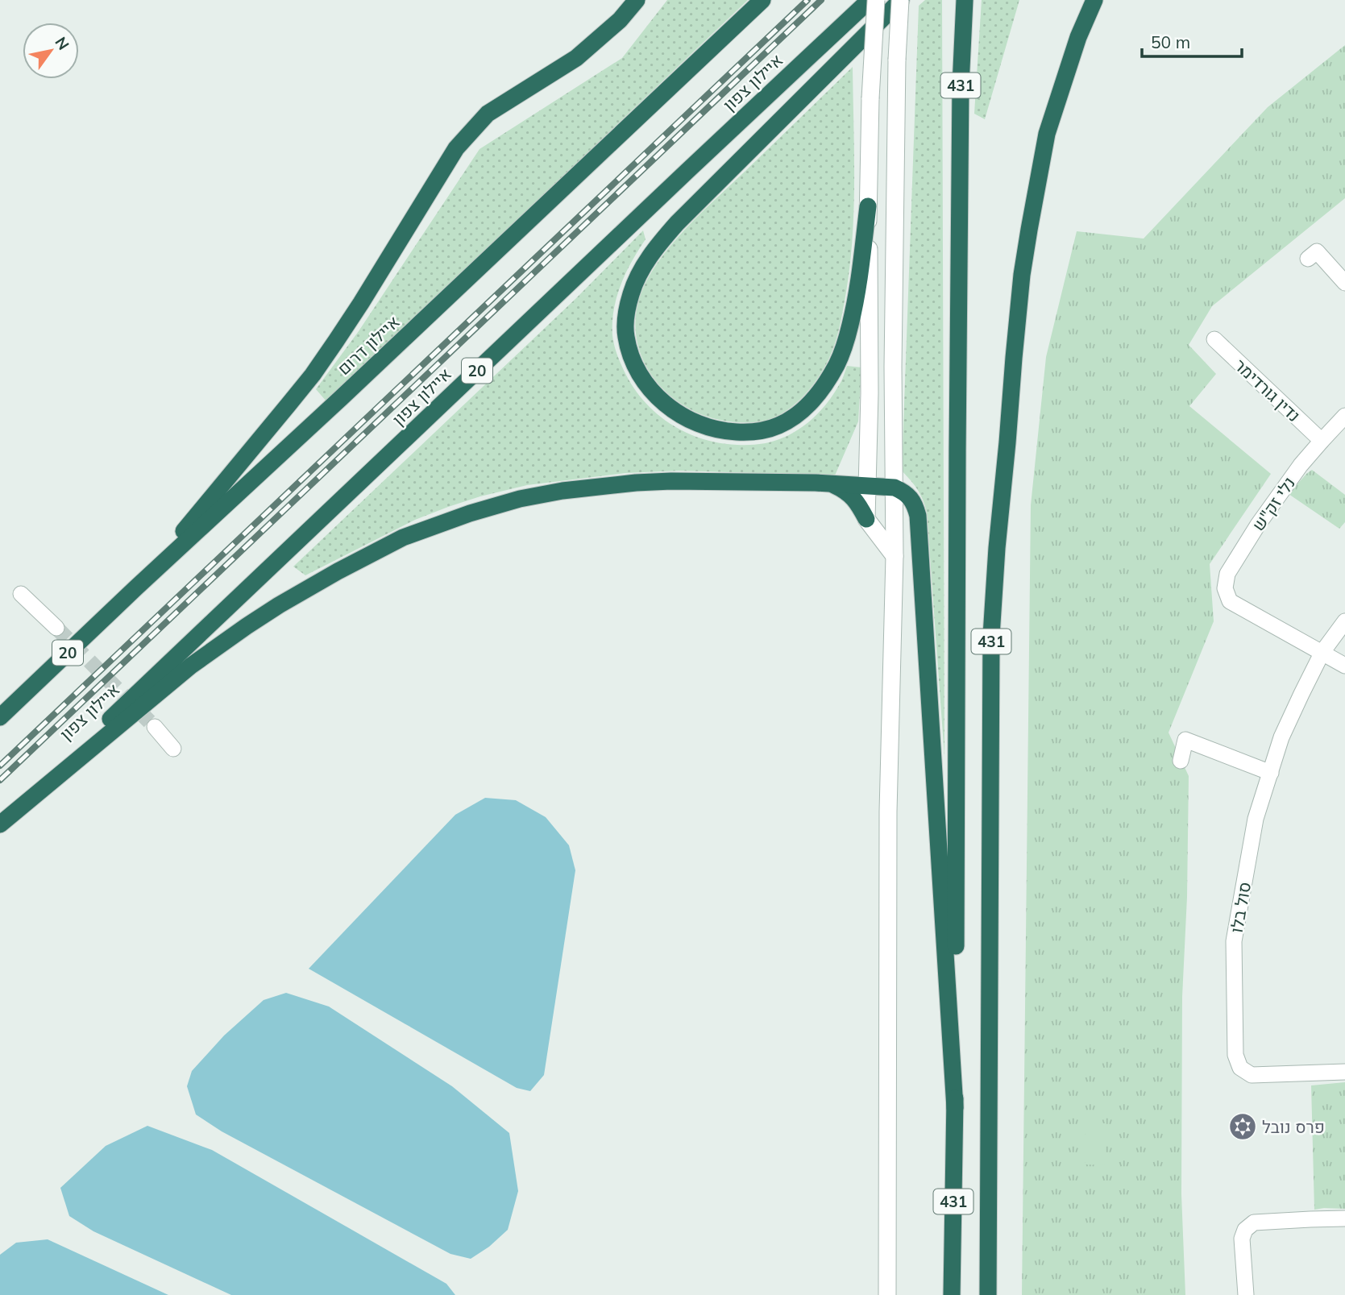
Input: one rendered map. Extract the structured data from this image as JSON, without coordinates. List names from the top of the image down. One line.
{"streets":{"highway":["איילון צפון","431","איילון דרום","20"],"street":["נדין גורדימר","נלי זק\"ש","סול בלו"]},"crossings":[["נדין גורדימר","נלי זק\"ש"],["נלי זק\"ש","סול בלו"]],"places":{"synagogue":["פרס נובל"]},"scale_bar":"50 m","north":"top right"}
